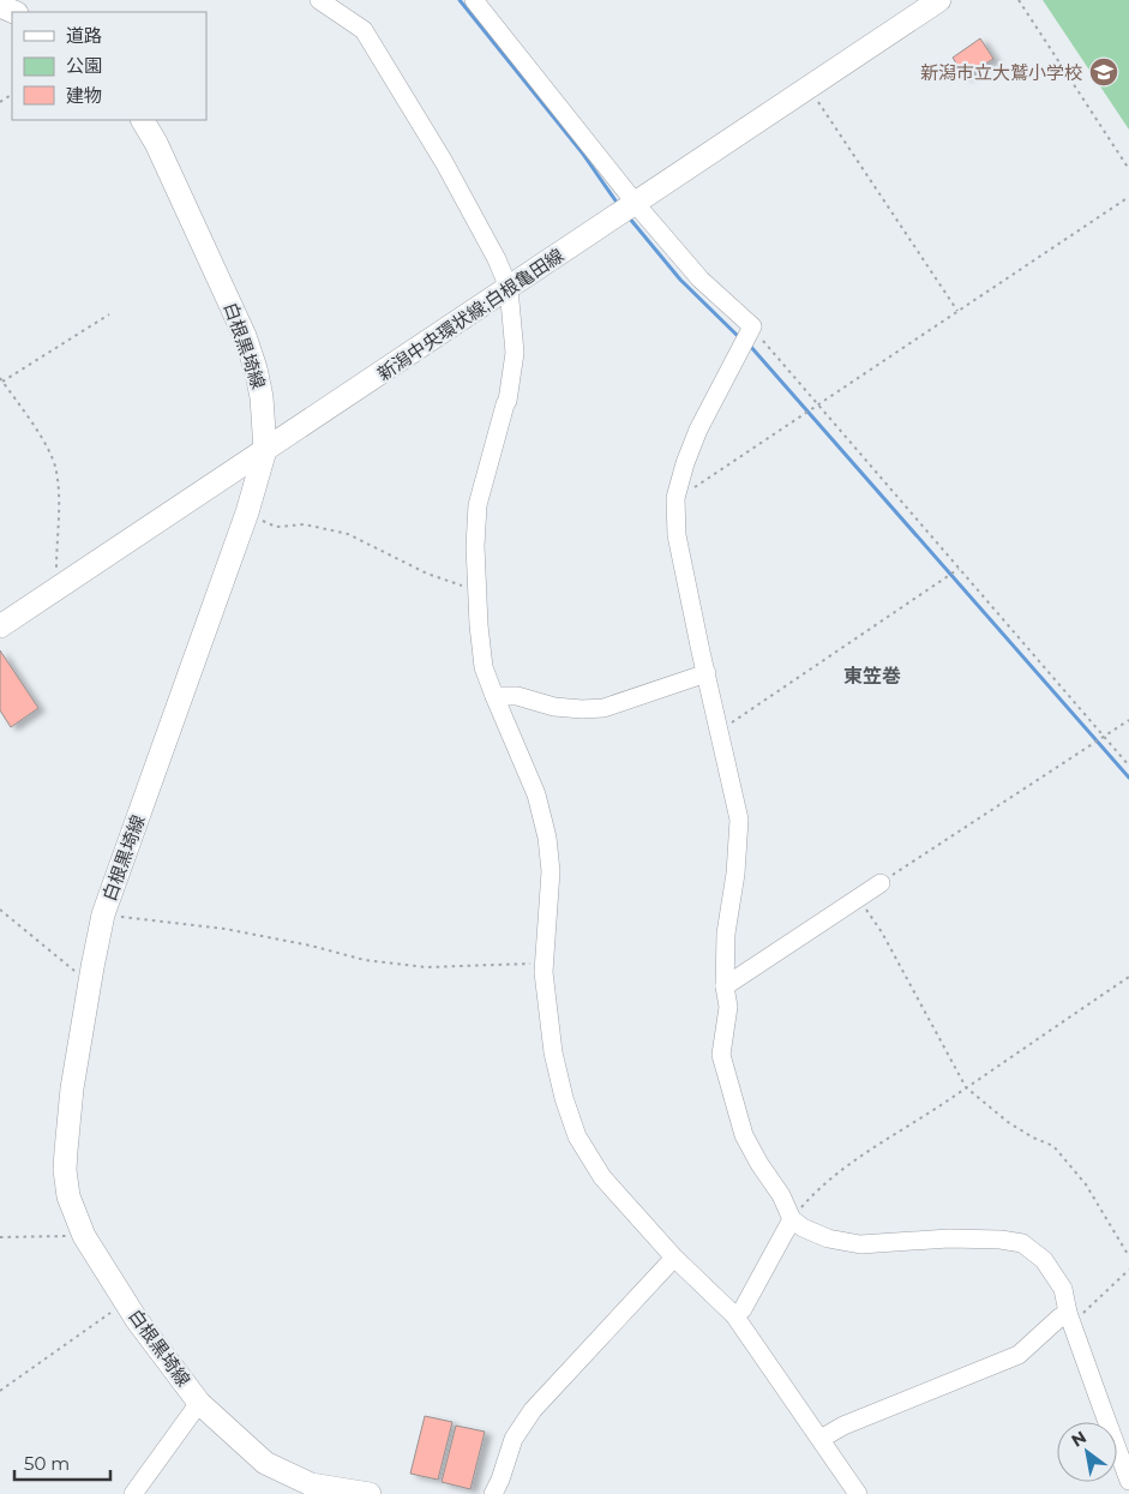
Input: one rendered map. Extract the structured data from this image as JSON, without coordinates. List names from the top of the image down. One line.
{"streets":{"main road":["新潟中央環状線;白根亀田線","白根黒埼線"]},"crossings":[["新潟中央環状線;白根亀田線","白根黒埼線"]],"districts":["東笠巻"],"places":{"school or university":["新潟市立大鷲小学校"]},"legend":["道路","公園","建物"],"scale_bar":"50 m","north":"top left"}
